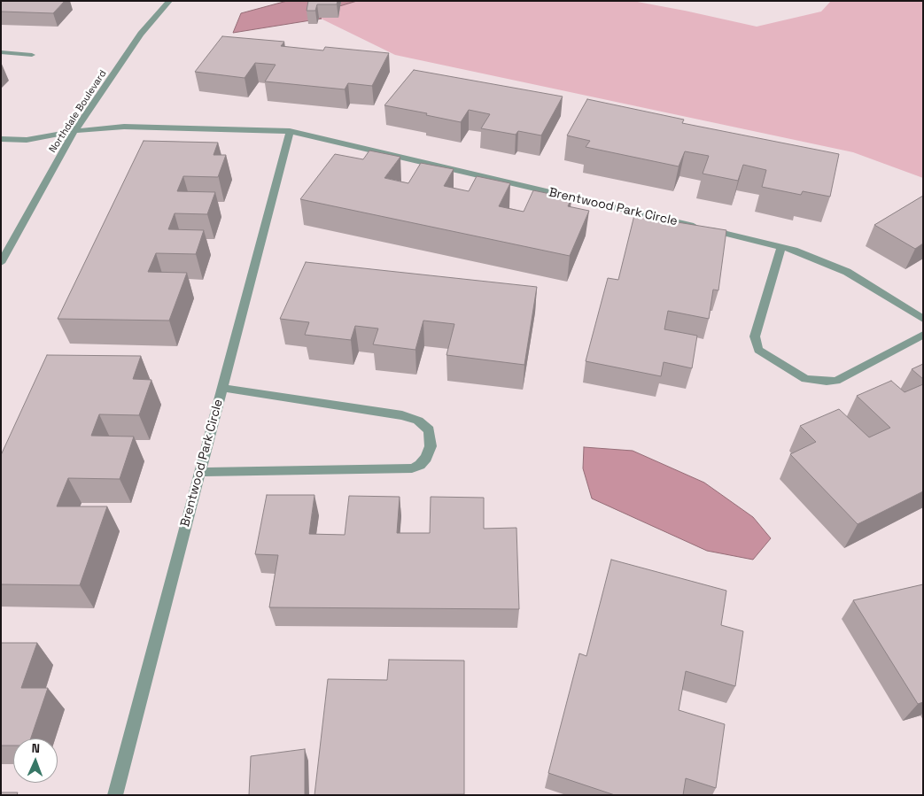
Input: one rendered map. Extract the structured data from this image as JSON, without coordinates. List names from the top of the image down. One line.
{"streets":{"street":["Northdale Boulevard","Brentwood Park Circle"]},"crossings":[["Northdale Boulevard","Brentwood Park Circle"]],"north":"top"}
